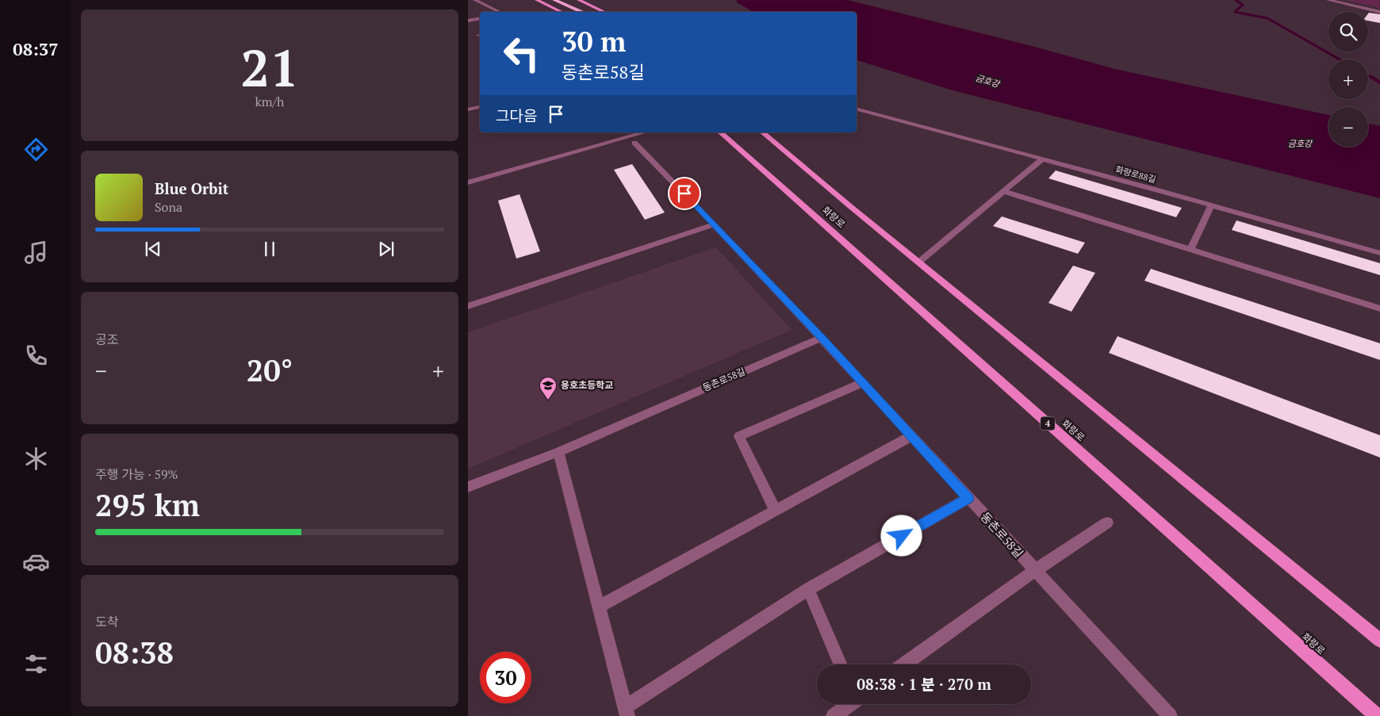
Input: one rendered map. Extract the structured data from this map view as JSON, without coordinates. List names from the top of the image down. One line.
{"streets":{"main road":["화랑로","4"],"street":["화랑로88길","동촌로58길"]},"water":["금호강"],"places":{"school or university":["용호초등학교"]},"page":{"tabs":"08:37","tile":[["21","km/h"],"공조",["주행 가능 · 59%","295 km"],["도착","08:38"]],"map_buttons":["+","−"],"turn":["30 m","동촌로58길"],"then":"그다음","song":["Blue Orbit","Sona"],"heat":["−","20°","+"],"limit":"30","trip":"08:38 · 1 분 · 270 m"}}
